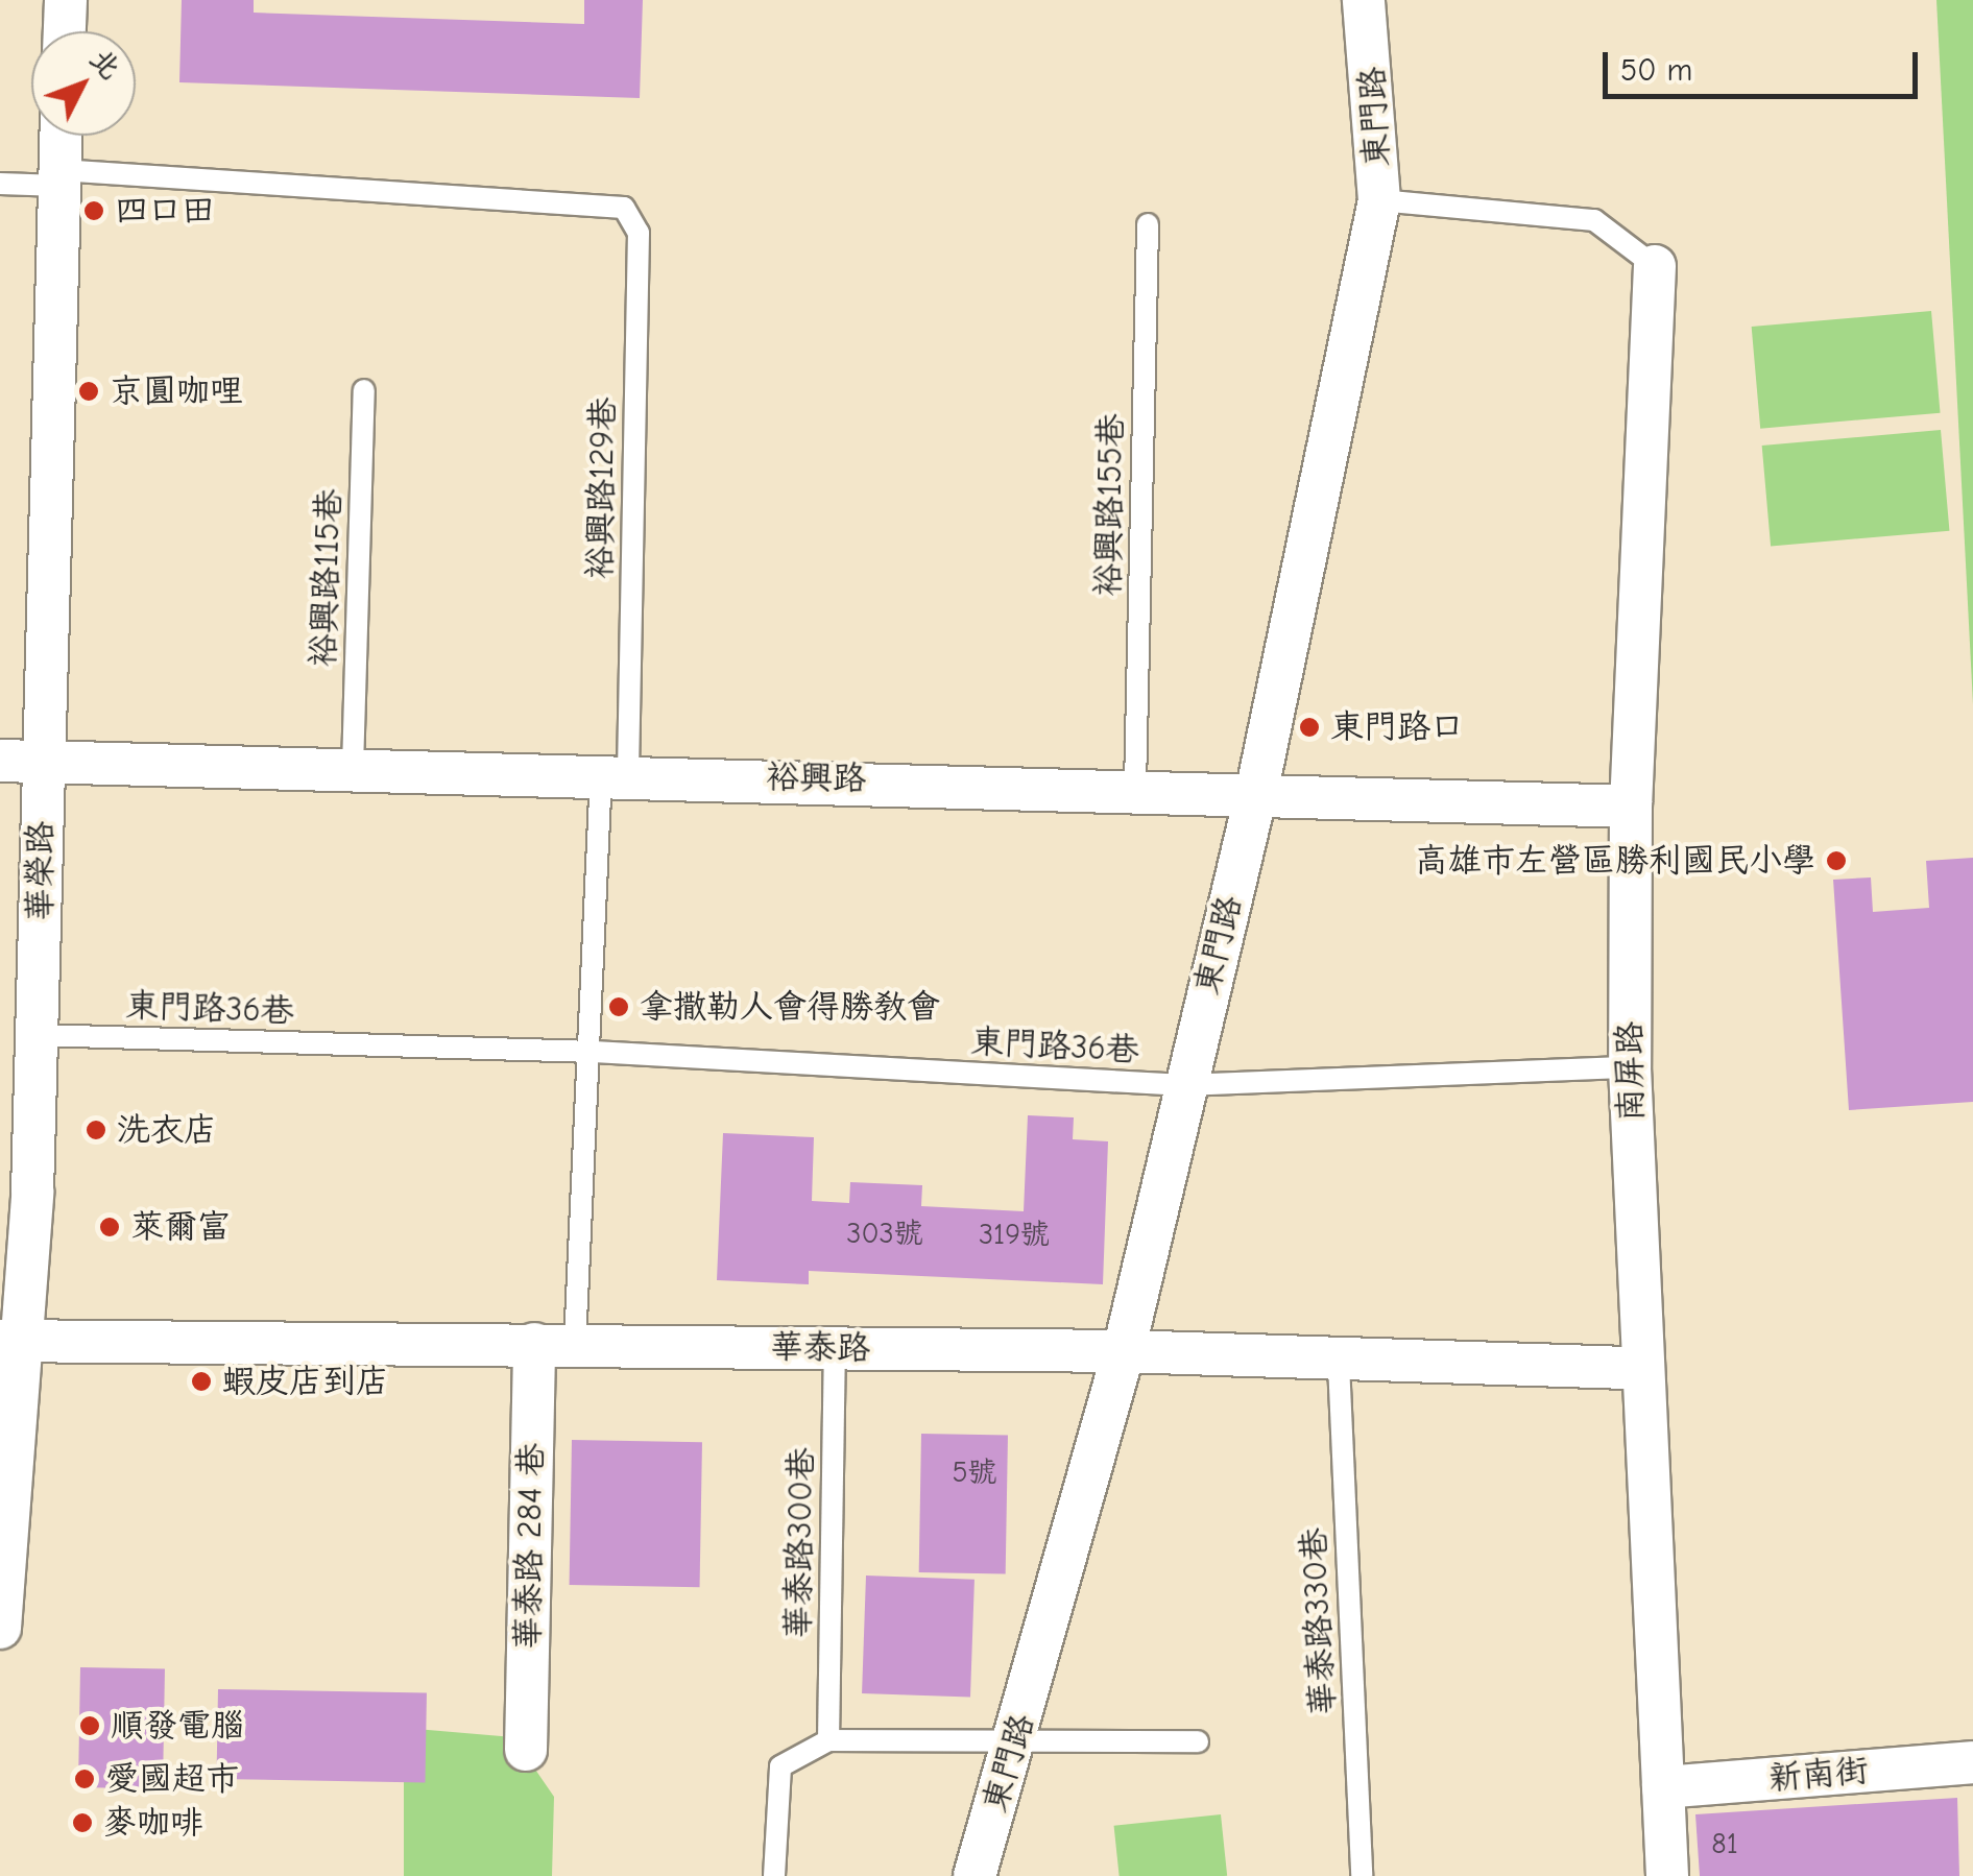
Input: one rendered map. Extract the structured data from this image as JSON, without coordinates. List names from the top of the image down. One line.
{"streets":{"street":["東門路","裕興路","華榮路","南屏路","華泰路","華泰路 284 巷","新南街"],"lane":["裕興路129巷","裕興路155巷","裕興路115巷","東門路36巷","華泰路300巷","華泰路330巷"]},"crossings":[["東門路","裕興路"],["東門路","東門路36巷"],["東門路","華泰路"],["裕興路129巷","裕興路"],["裕興路129巷","華榮路"],["裕興路129巷","東門路36巷"],["裕興路129巷","華泰路"],["裕興路129巷","華泰路 284 巷"],["裕興路155巷","裕興路"],["裕興路115巷","裕興路"],["裕興路","華榮路"],["裕興路","南屏路"],["華榮路","東門路36巷"],["華榮路","華泰路"],["東門路36巷","南屏路"],["南屏路","華泰路"],["南屏路","新南街"],["華泰路","華泰路300巷"],["華泰路","華泰路 284 巷"],["華泰路","華泰路330巷"]],"places":["四口田","京圓咖哩","東門路口","高雄市左營區勝利國民小學","拿撒勒人會得勝教會","洗衣店","萊爾富","蝦皮店到店","順發電腦","愛國超市","麥咖啡"],"house_numbers":["303號","319號","5號","81"],"scale_bar":"50 m","north":"top right"}
